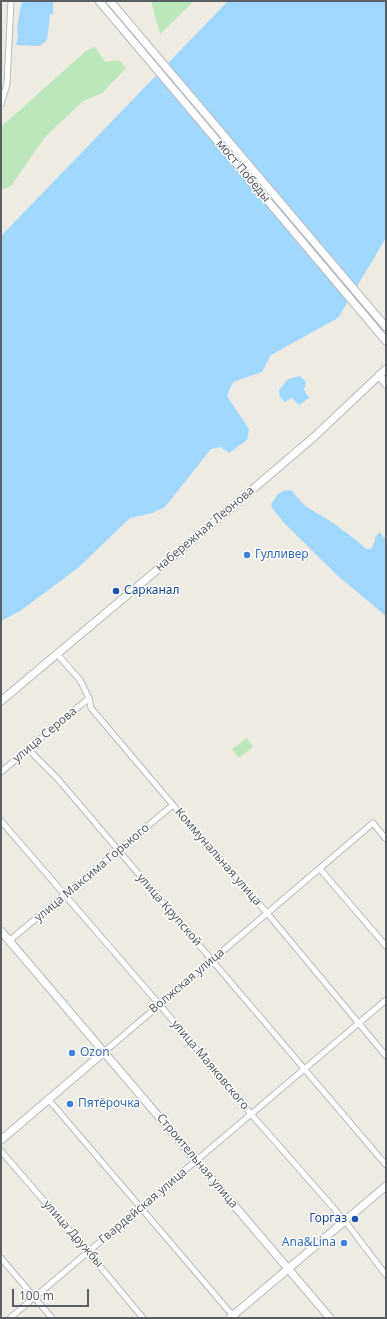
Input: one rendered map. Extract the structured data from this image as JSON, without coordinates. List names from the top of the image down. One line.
{"streets":{"main road":["мост Победы","набережная Леонова","Волжская улица","Строительная улица"],"street":["улица Серова","Коммунальная улица","улица Максима Горького","улица Крупской","улица Маяковского","Гвардейская улица","улица Дружбы"]},"crossings":[["набережная Леонова","Коммунальная улица"],["улица Серова","Коммунальная улица"],["улица Серова","улица Крупской"],["Коммунальная улица","улица Максима Горького"],["Коммунальная улица","Волжская улица"],["Коммунальная улица","Гвардейская улица"],["улица Максима Горького","улица Крупской"],["улица Максима Горького","улица Маяковского"],["улица Максима Горького","Строительная улица"],["улица Крупской","Волжская улица"],["улица Крупской","Гвардейская улица"],["Волжская улица","улица Маяковского"],["Волжская улица","Строительная улица"],["улица Маяковского","Гвардейская улица"],["Строительная улица","Гвардейская улица"],["Гвардейская улица","улица Дружбы"]],"places":["Гулливер","Сарканал","Ozon","Пятёрочка","Горгаз","Ana&Lina"],"scale_bar":"100 m"}
